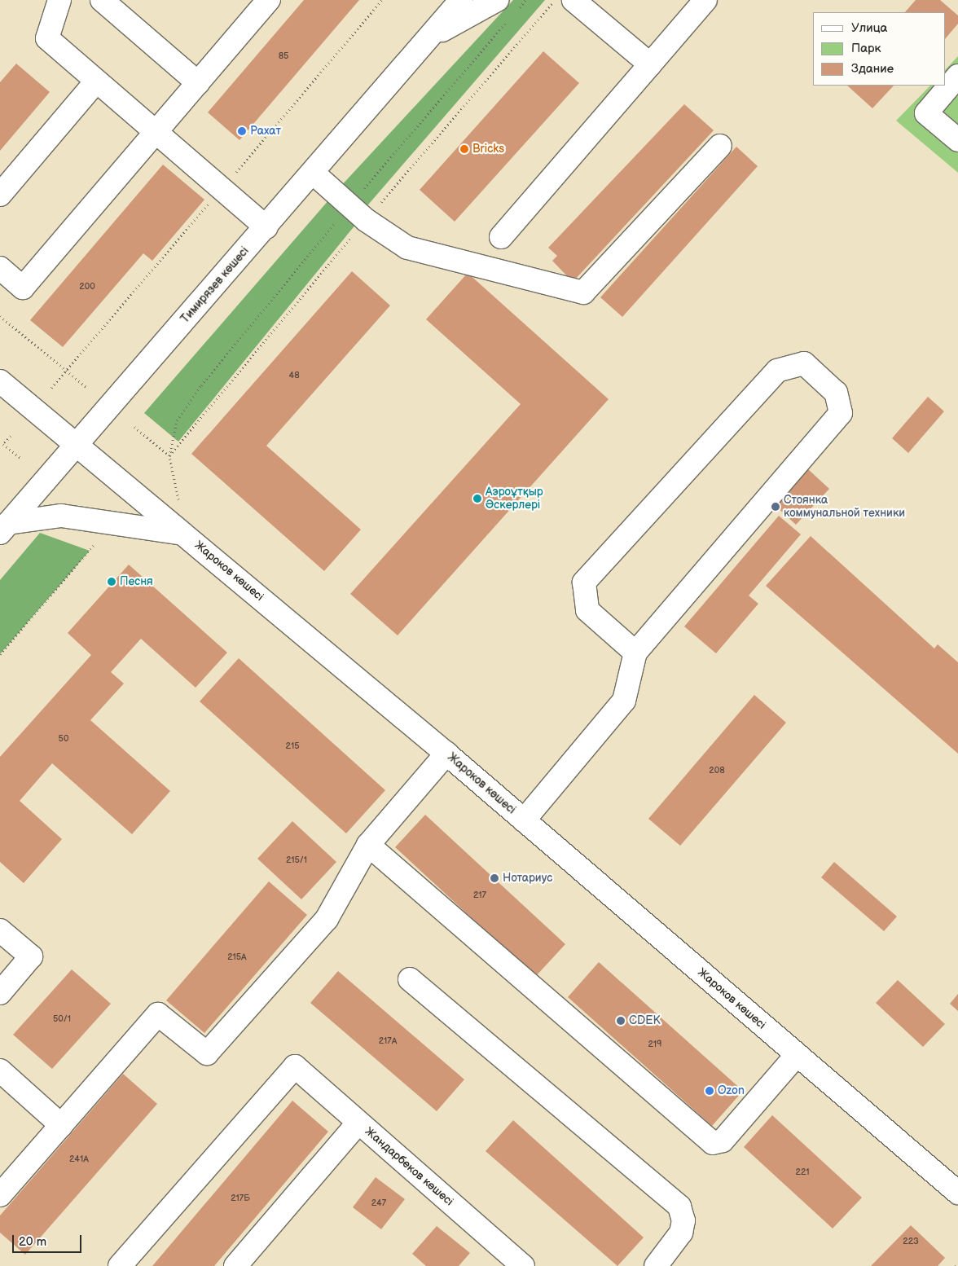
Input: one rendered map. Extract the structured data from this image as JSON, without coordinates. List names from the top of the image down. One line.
{"streets":{"street":["Тимирязев көшесі","Жароков көшесі","Жандарбеков көшесі"]},"crossings":[["Тимирязев көшесі","Жароков көшесі"]],"places":["Рахат","Bricks","Аэроұтқыр Әскерлері","Стоянка коммунальной техники","Песня","Нотариуc","CDEK","Ozon"],"house_numbers":["85","200","48","50","215","208","215/1","217","215А","50/1","217А","219","241А","221","217Б","247","223"],"legend":["Улица","Парк","Здание"],"scale_bar":"20 m"}
